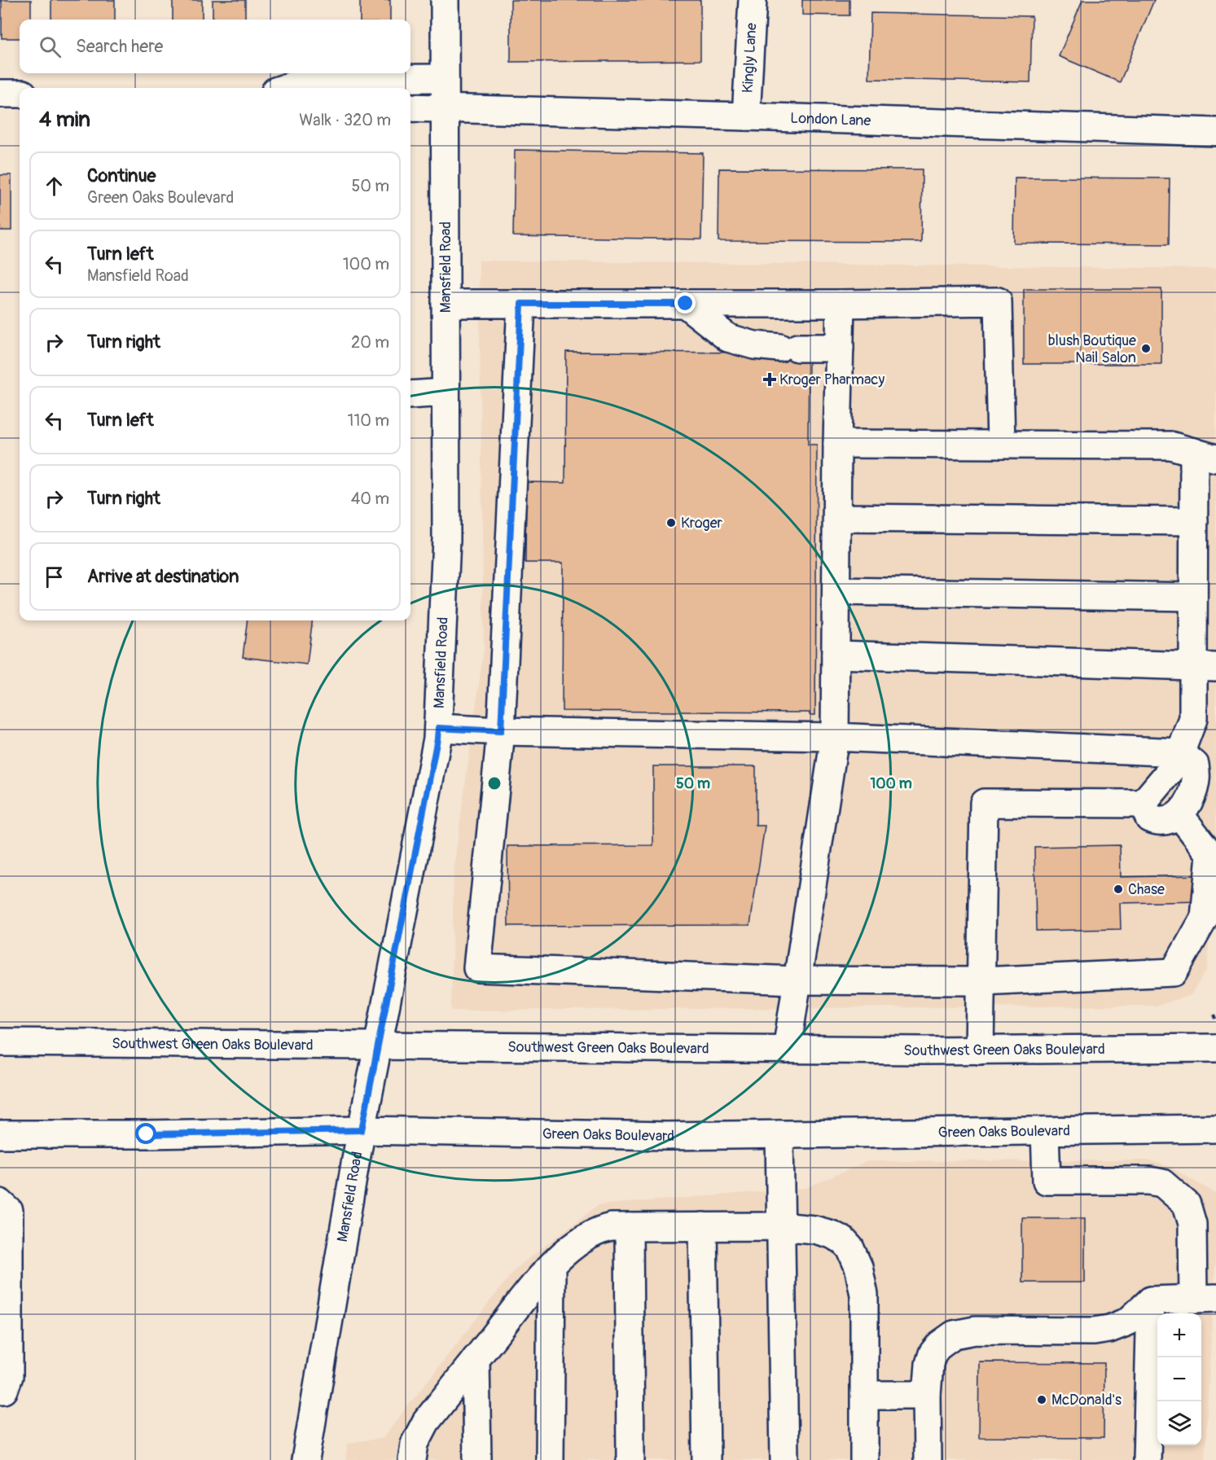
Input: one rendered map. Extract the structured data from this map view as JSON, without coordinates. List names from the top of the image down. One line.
{"streets":{"main road":["Kingly Lane","London Lane","Mansfield Road","Southwest Green Oaks Boulevard","Green Oaks Boulevard"]},"crossings":[["Kingly Lane","London Lane"],["London Lane","Mansfield Road"],["Mansfield Road","Southwest Green Oaks Boulevard"],["Mansfield Road","Green Oaks Boulevard"]],"places":{"other":["blush Boutique Nail Salon","Kroger","Chase","McDonald's"],"health":["Kroger Pharmacy"]},"page":{"search":"Search here","heading":["4 min","Walk · 320 m"],"list":[["Continue","Green Oaks Boulevard","50 m"],["Turn left","Mansfield Road","100 m"],["Turn right","20 m"],["Turn left","110 m"],["Turn right","40 m"],"Arrive at destination"],"map_buttons":["+","−"]},"rings":["50 m","100 m"]}
